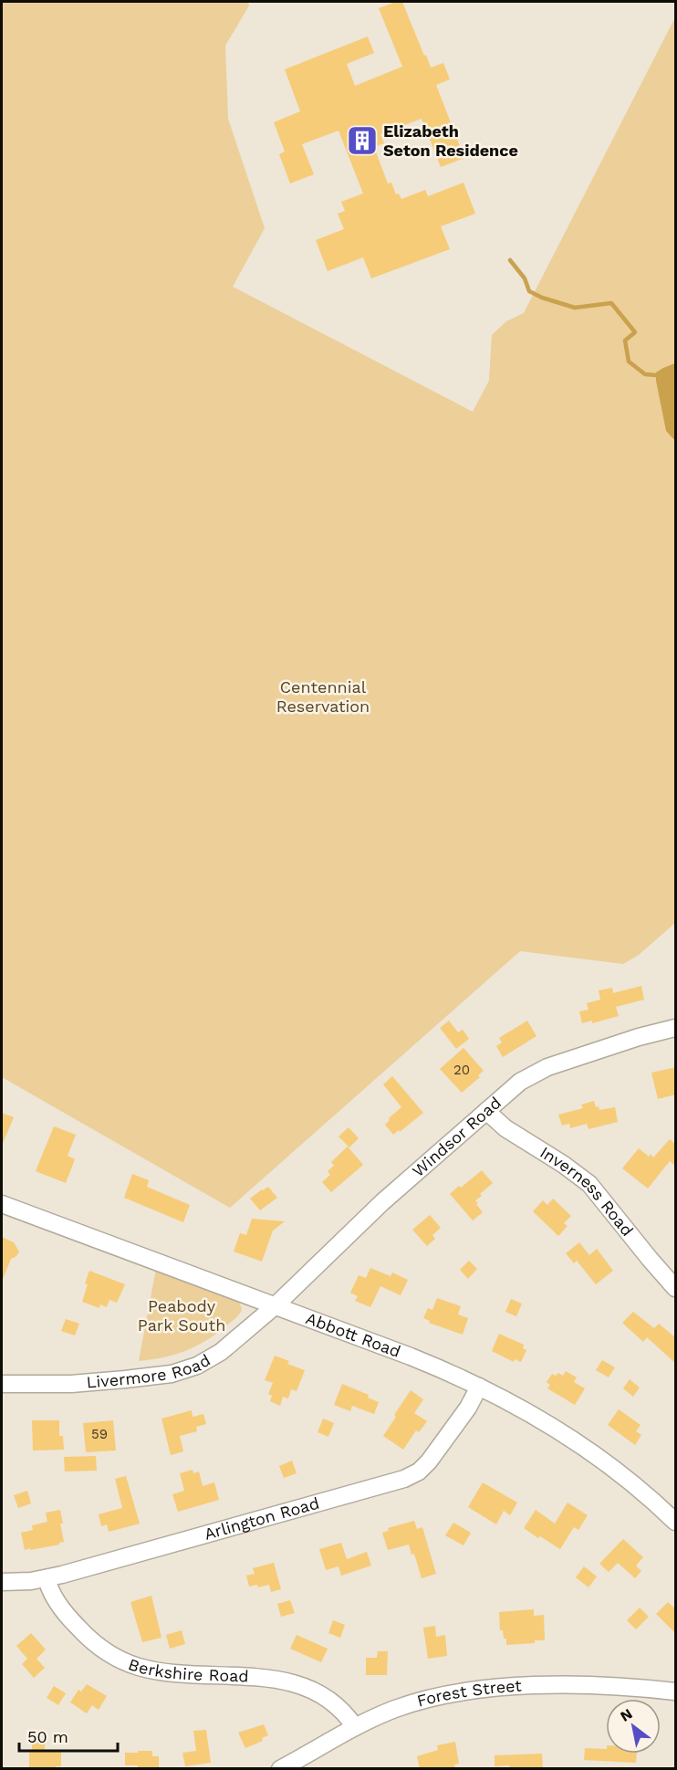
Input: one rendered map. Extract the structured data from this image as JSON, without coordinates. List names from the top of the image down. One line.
{"streets":{"street":["Windsor Road","Inverness Road","Abbott Road","Livermore Road","Arlington Road","Berkshire Road","Forest Street"]},"crossings":[["Windsor Road","Inverness Road"],["Windsor Road","Abbott Road"],["Windsor Road","Livermore Road"],["Abbott Road","Livermore Road"],["Abbott Road","Arlington Road"],["Arlington Road","Berkshire Road"],["Berkshire Road","Forest Street"]],"parks":["Centennial Reservation","Peabody Park South"],"places":{"building":["Elizabeth Seton Residence"]},"house_numbers":["20","59"],"scale_bar":"50 m","north":"top left"}
